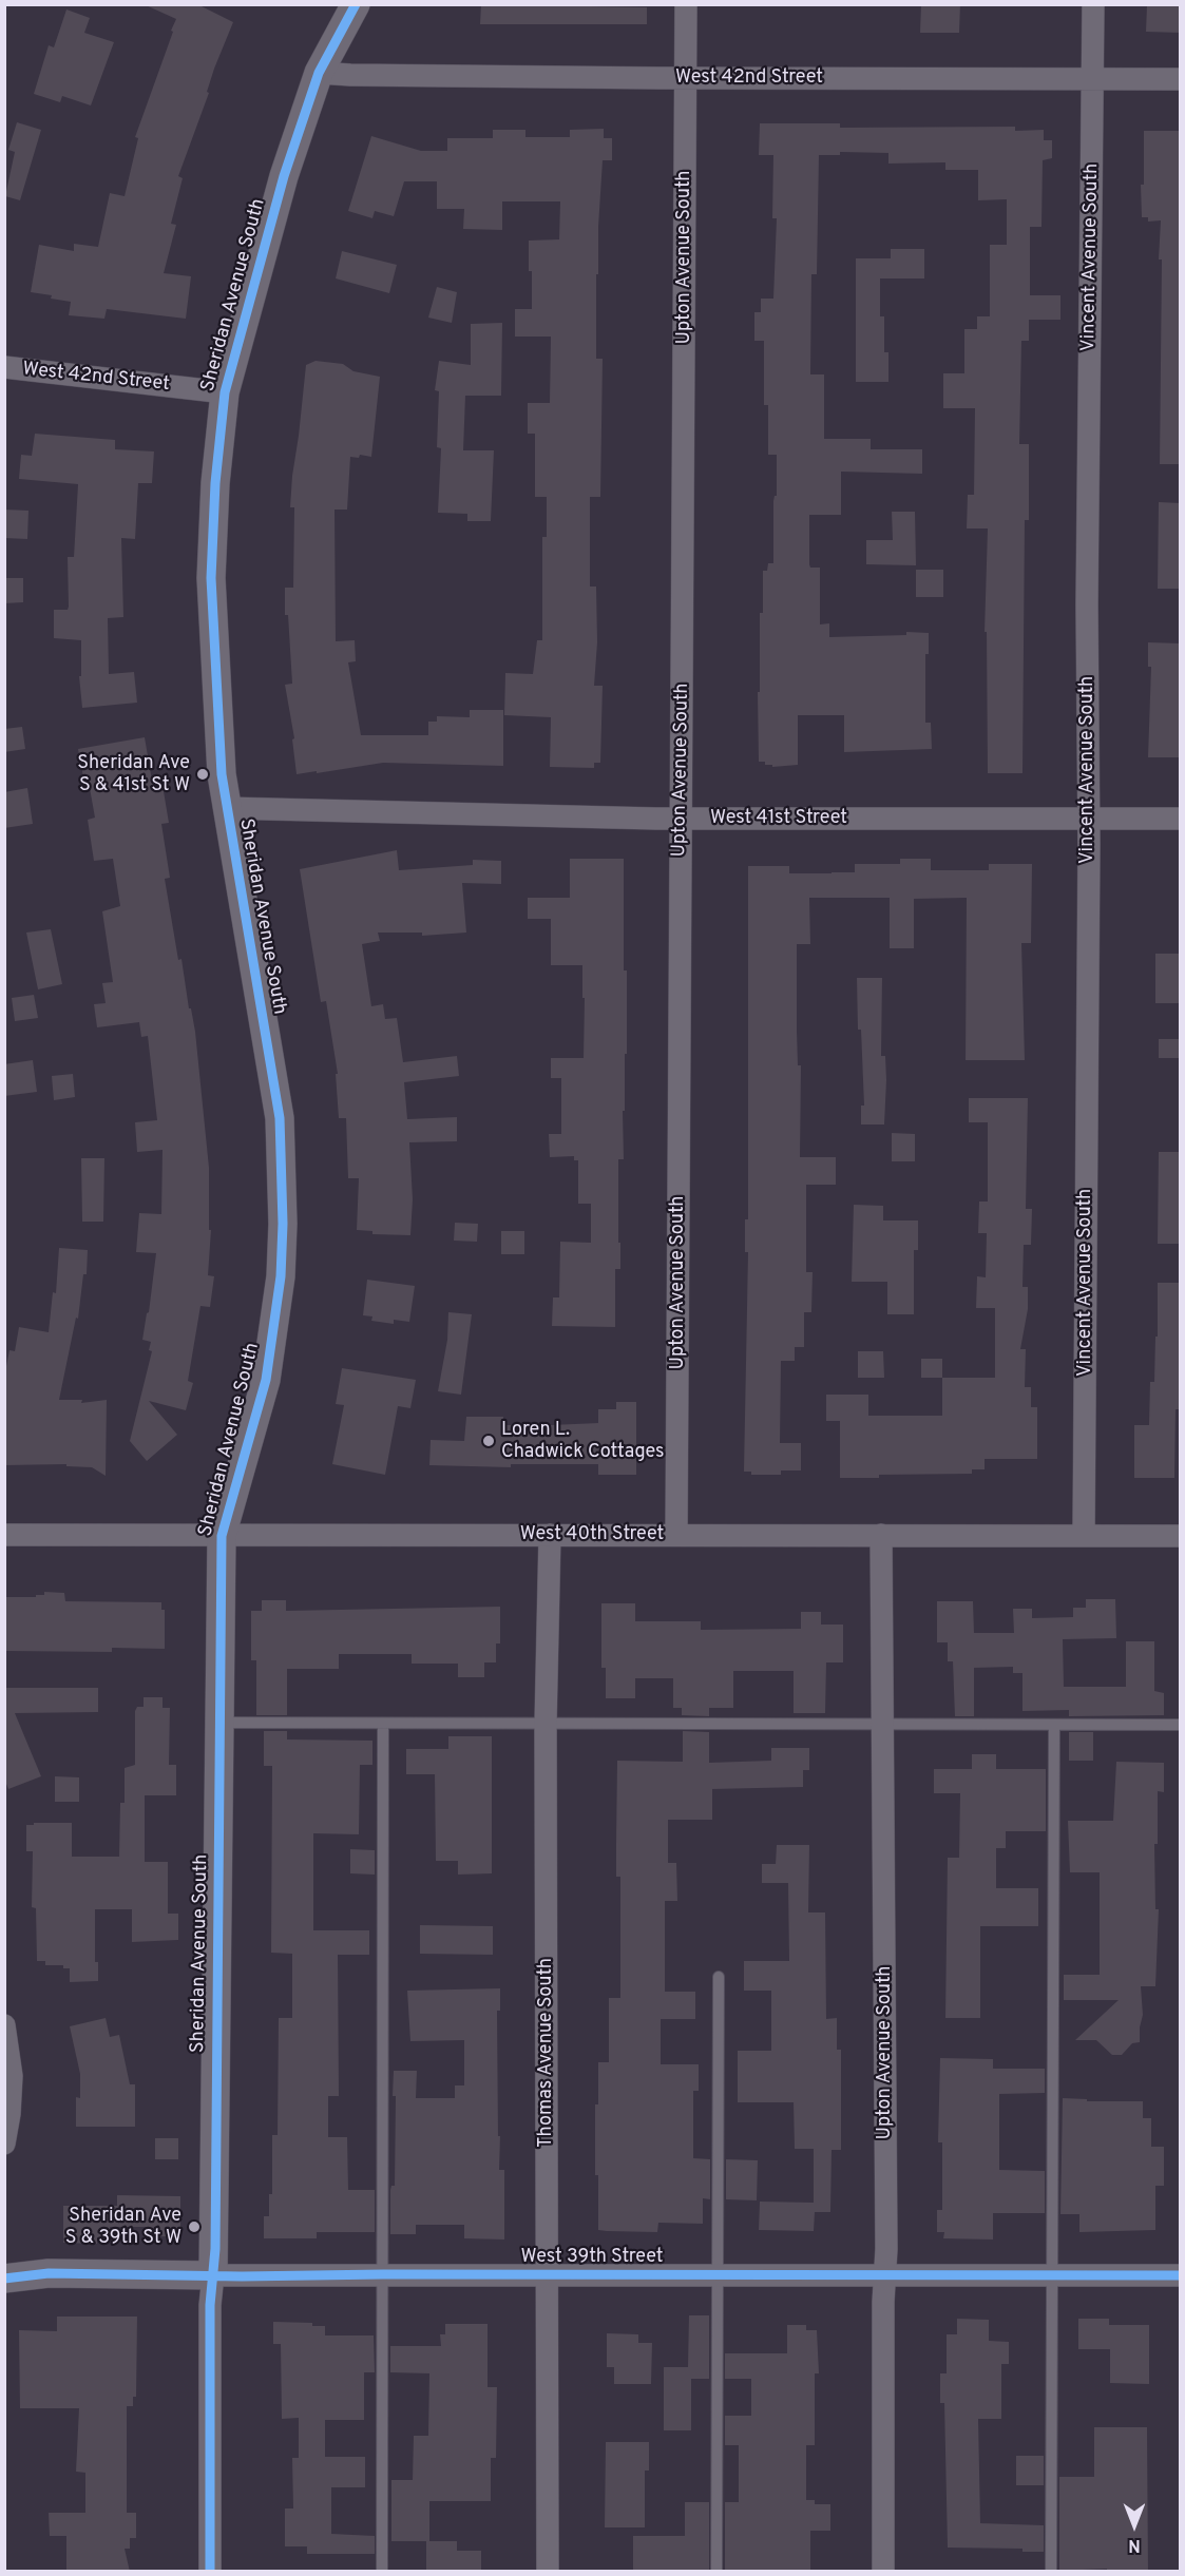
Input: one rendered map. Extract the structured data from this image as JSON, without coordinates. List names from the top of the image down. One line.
{"streets":{"street":["West 42nd Street","Upton Avenue South","Vincent Avenue South","Sheridan Avenue South","West 41st Street","West 40th Street","Thomas Avenue South","West 39th Street"]},"crossings":[["West 42nd Street","Upton Avenue South"],["West 42nd Street","Vincent Avenue South"],["West 42nd Street","Sheridan Avenue South"],["Upton Avenue South","West 41st Street"],["Upton Avenue South","West 40th Street"],["Upton Avenue South","West 39th Street"],["Vincent Avenue South","West 41st Street"],["Vincent Avenue South","West 40th Street"],["Sheridan Avenue South","West 41st Street"],["Sheridan Avenue South","West 40th Street"],["Sheridan Avenue South","West 39th Street"],["West 40th Street","Thomas Avenue South"],["Thomas Avenue South","West 39th Street"]],"places":["Sheridan Ave S & 41st St W","Loren L. Chadwick Cottages","Sheridan Ave S & 39th St W"],"north":"bottom"}
